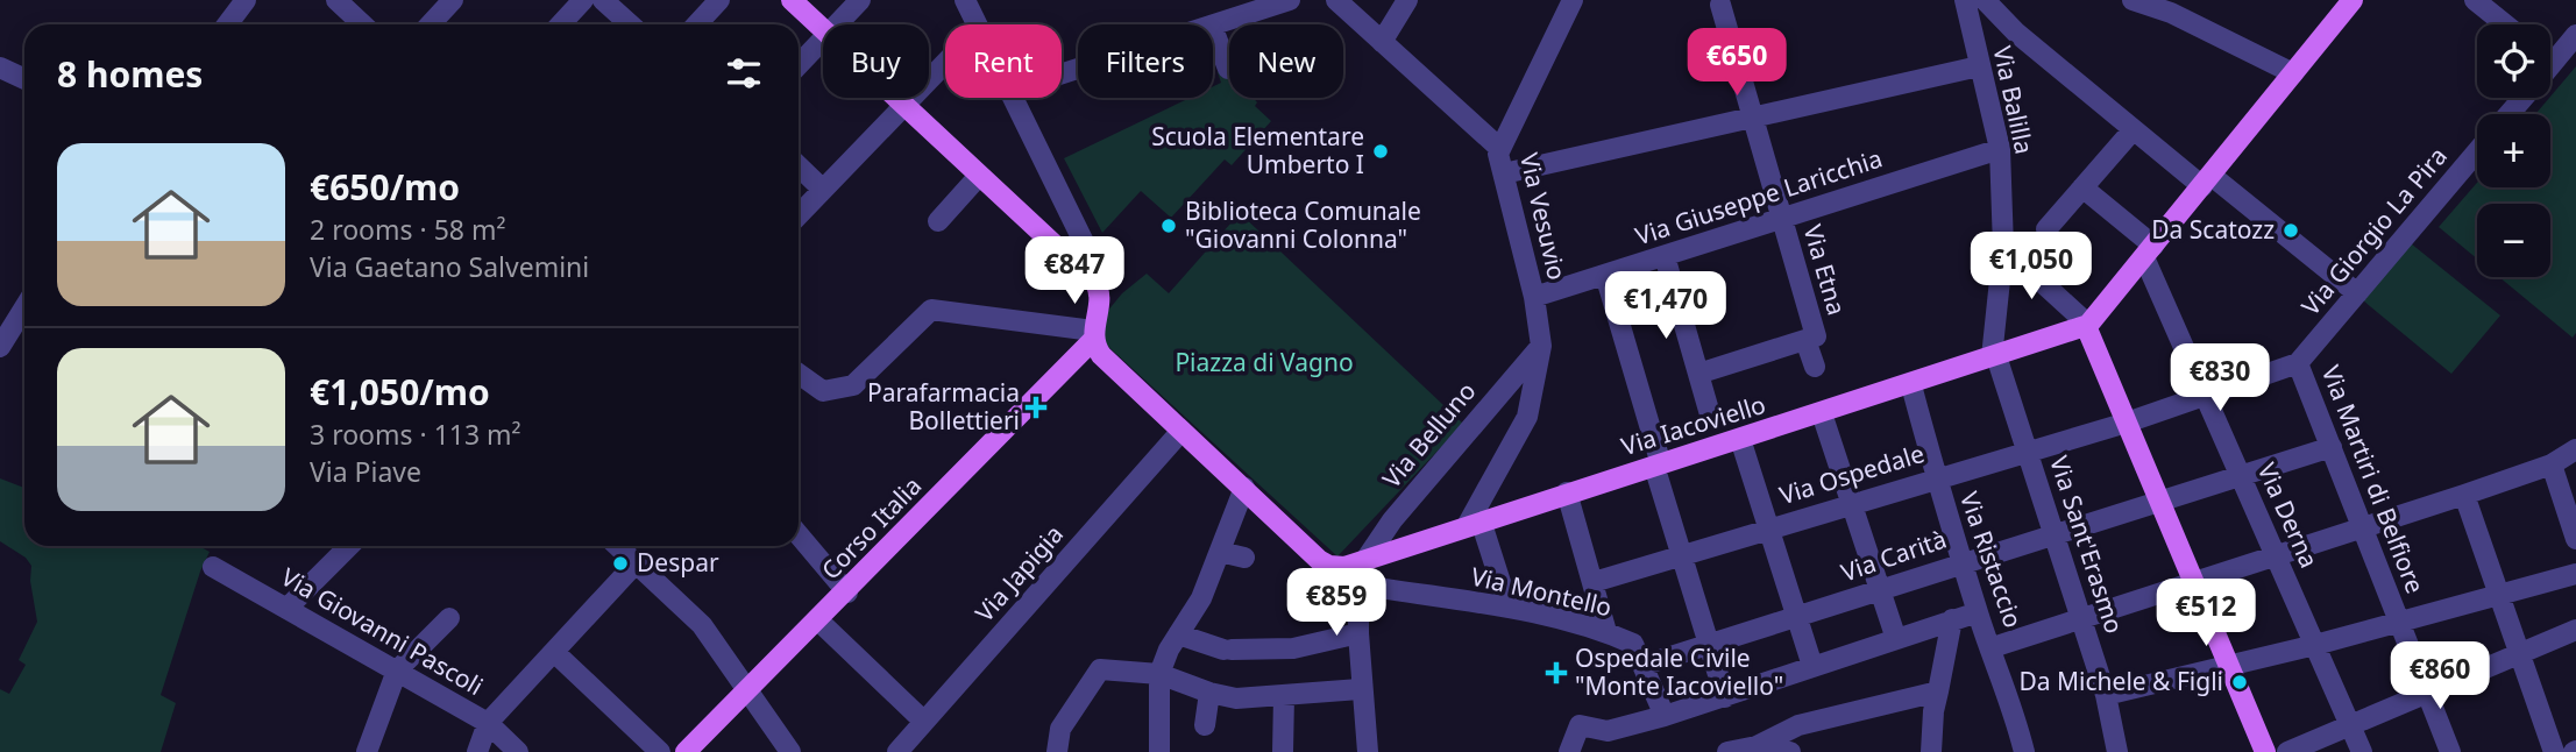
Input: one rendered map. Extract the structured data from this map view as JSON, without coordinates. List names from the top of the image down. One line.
{"streets":{"main road":["Via Iacoviello","Corso Italia"],"street":["Via Balilla","Via Giuseppe Laricchia","Via Vesuvio","Via Giorgio La Pira","Via Etna","Via Belluno","Via Ospedale","Via Martiri di Belfiore","Via Derna","Via Sant'Erasmo","Via Carità","Via Ristaccio","Via Japigia","Via Montello","Via Giovanni Pascoli"]},"crossings":[["Via Balilla","Via Giuseppe Laricchia"],["Via Balilla","Via Iacoviello"],["Via Balilla","Via Sant'Erasmo"],["Via Giuseppe Laricchia","Via Vesuvio"],["Via Giuseppe Laricchia","Via Etna"],["Via Vesuvio","Via Iacoviello"],["Via Vesuvio","Via Belluno"],["Via Giorgio La Pira","Via Ospedale"],["Via Giorgio La Pira","Via Martiri di Belfiore"],["Via Iacoviello","Via Belluno"],["Via Iacoviello","Via Sant'Erasmo"],["Via Iacoviello","Via Ristaccio"],["Via Ospedale","Via Martiri di Belfiore"],["Via Ospedale","Via Derna"],["Via Ospedale","Via Sant'Erasmo"],["Via Ospedale","Via Ristaccio"],["Via Martiri di Belfiore","Via Carità"],["Via Derna","Via Carità"],["Via Sant'Erasmo","Via Carità"],["Via Carità","Via Ristaccio"],["Via Carità","Via Montello"]],"parks":["Piazza di Vagno"],"places":{"other":["Scuola Elementare Umberto I","Biblioteca Comunale \"Giovanni Colonna\"","Da Scatozz","Despar","Da Michele & Figli"],"health":["Parafarmacia Bollettieri","Ospedale Civile \"Monte Iacoviello\""]},"page":{"map_buttons":["+","−"],"chip":["Buy","Rent","Filters","New"],"heading":"8 homes","price":["€650","€1,050","€847","€1,470","€830","€859","€512","€860"],"list":[{"name":"€650/mo","note":"2 rooms · 58 m² · Via Gaetano Salvemini"},{"name":"€1,050/mo","note":"3 rooms · 113 m² · Via Piave"}]}}
